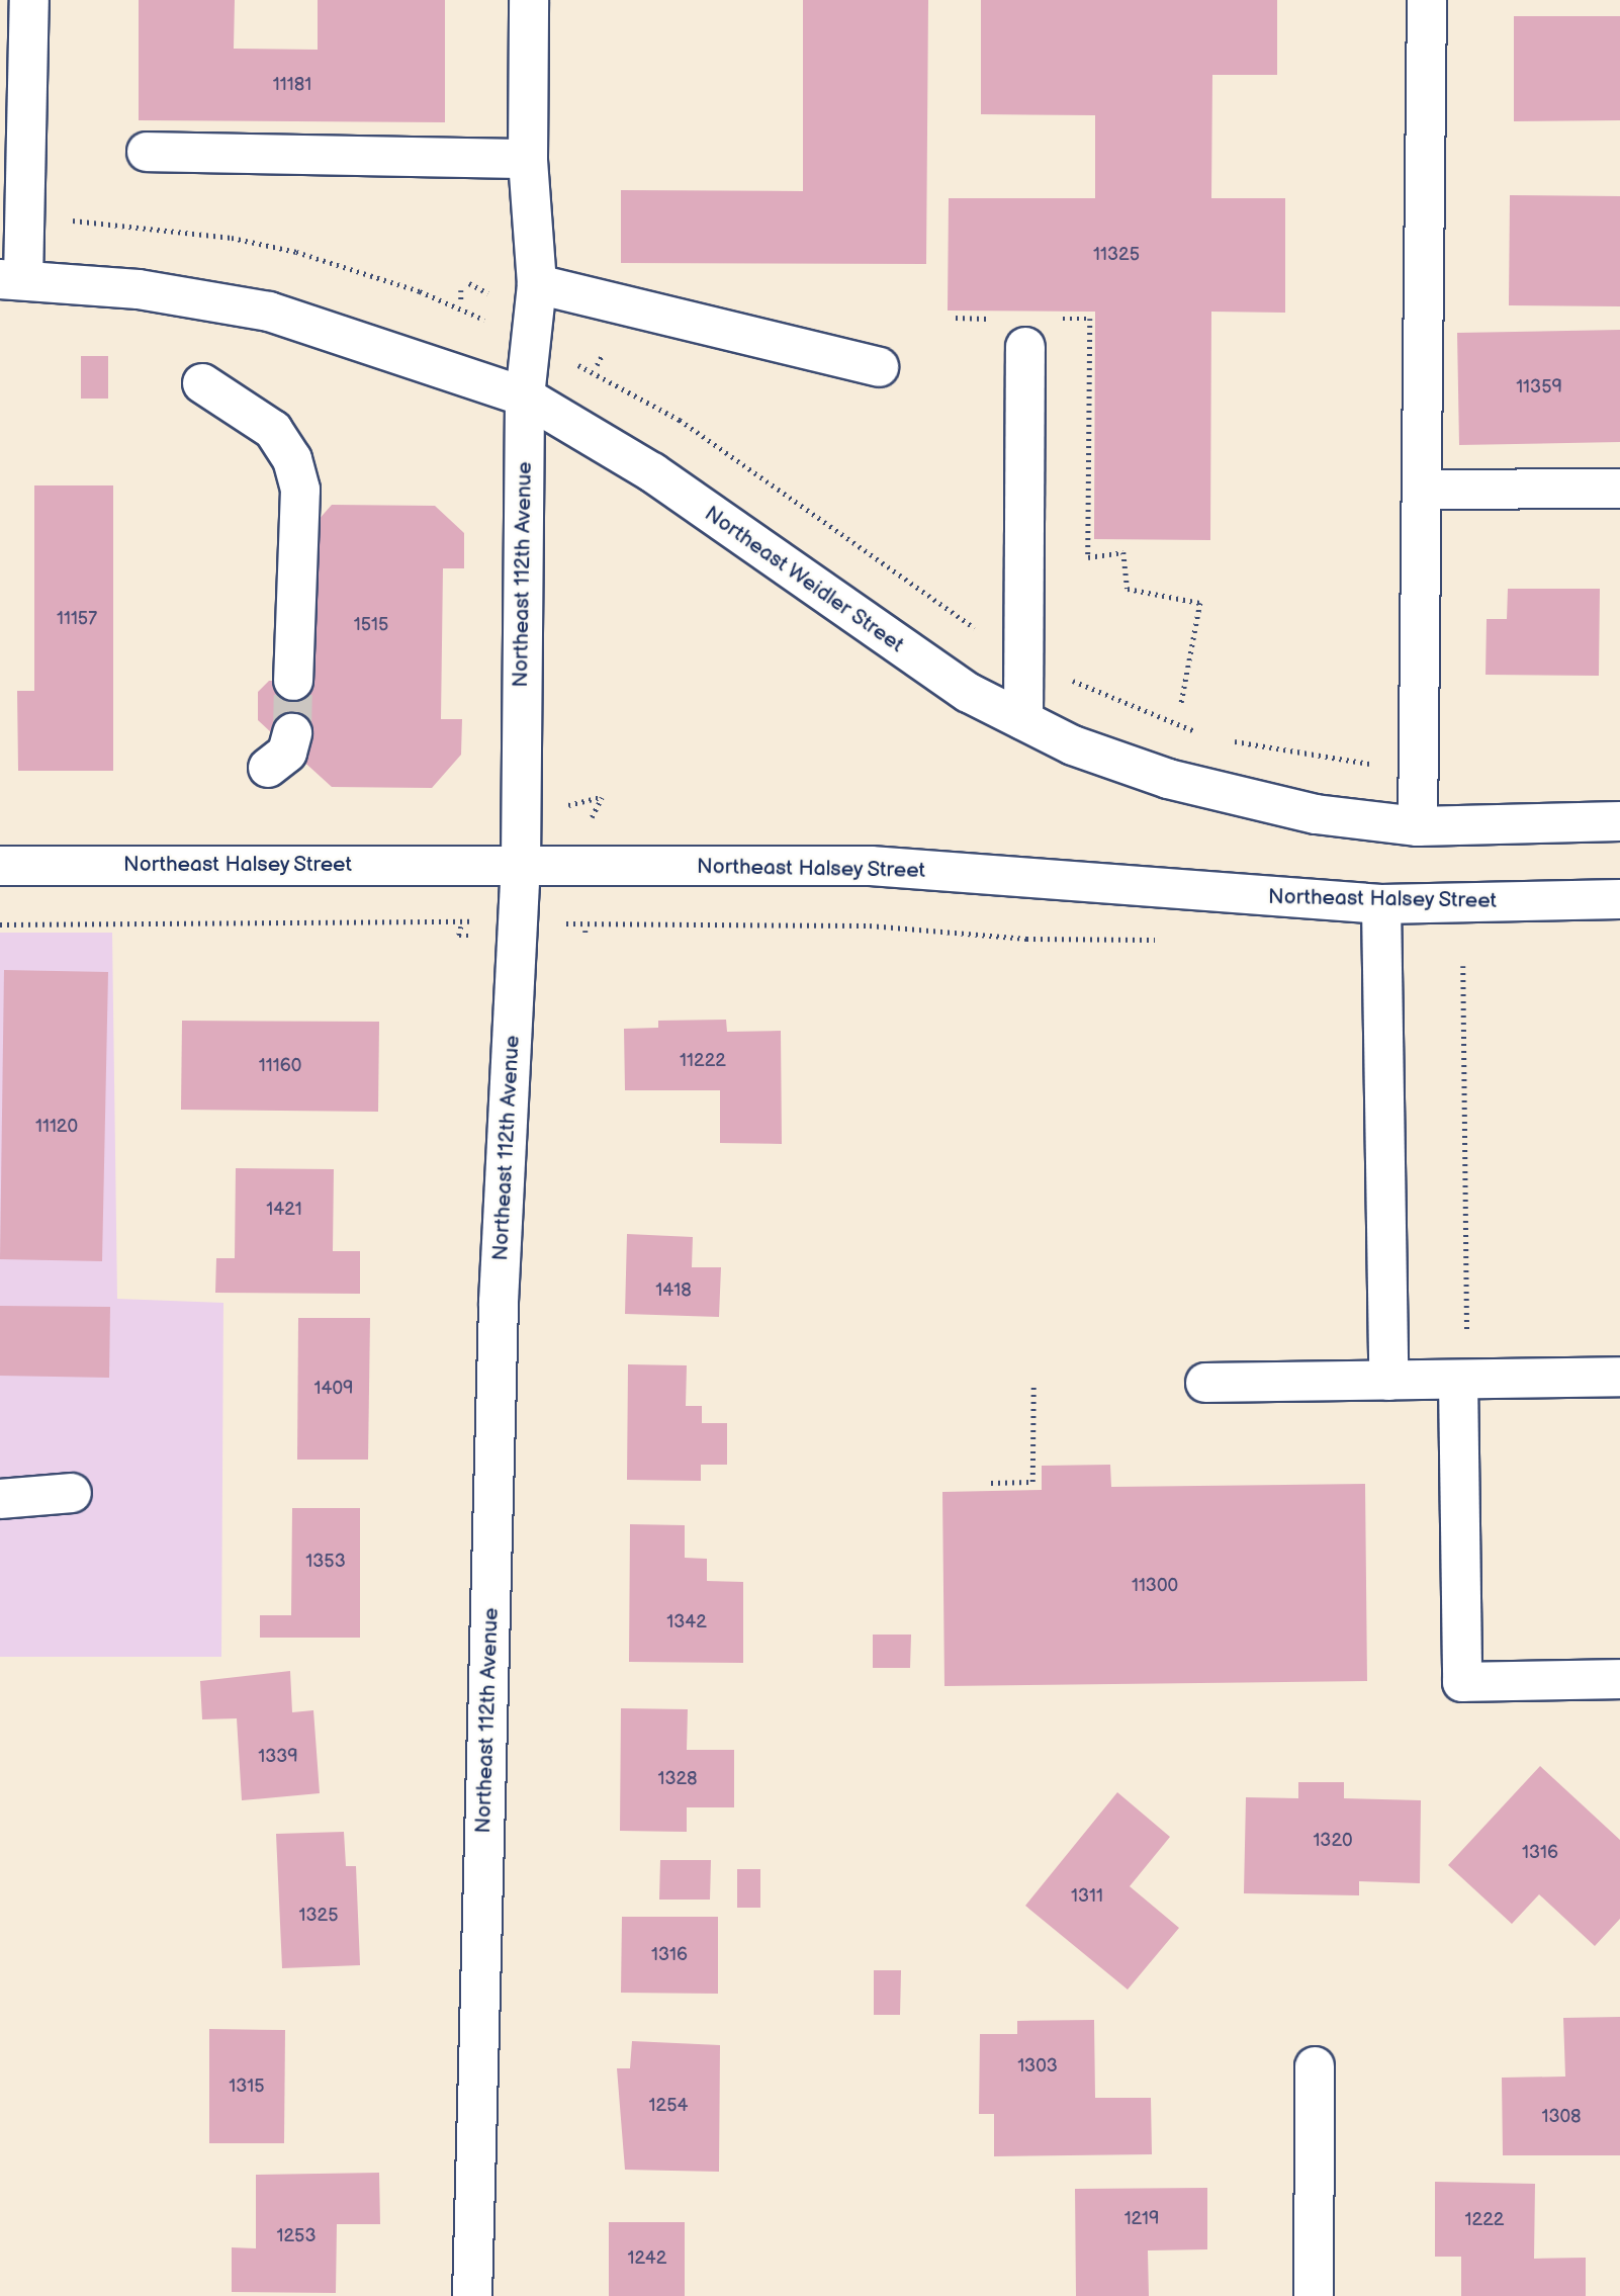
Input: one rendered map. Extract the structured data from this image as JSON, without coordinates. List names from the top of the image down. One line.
{"streets":{"main road":["Northeast 112th Avenue","Northeast Weidler Street","Northeast Halsey Street"]},"crossings":[["Northeast 112th Avenue","Northeast Weidler Street"],["Northeast 112th Avenue","Northeast Halsey Street"]],"house_numbers":["11181","11325","11359","11157","1515","11222","11160","11120","1421","1418","1409","1353","11300","1342","1339","1328","1320","1316","1311","1325","1316","1303","1315","1254","1308","1219","1222","1253","1242"]}
